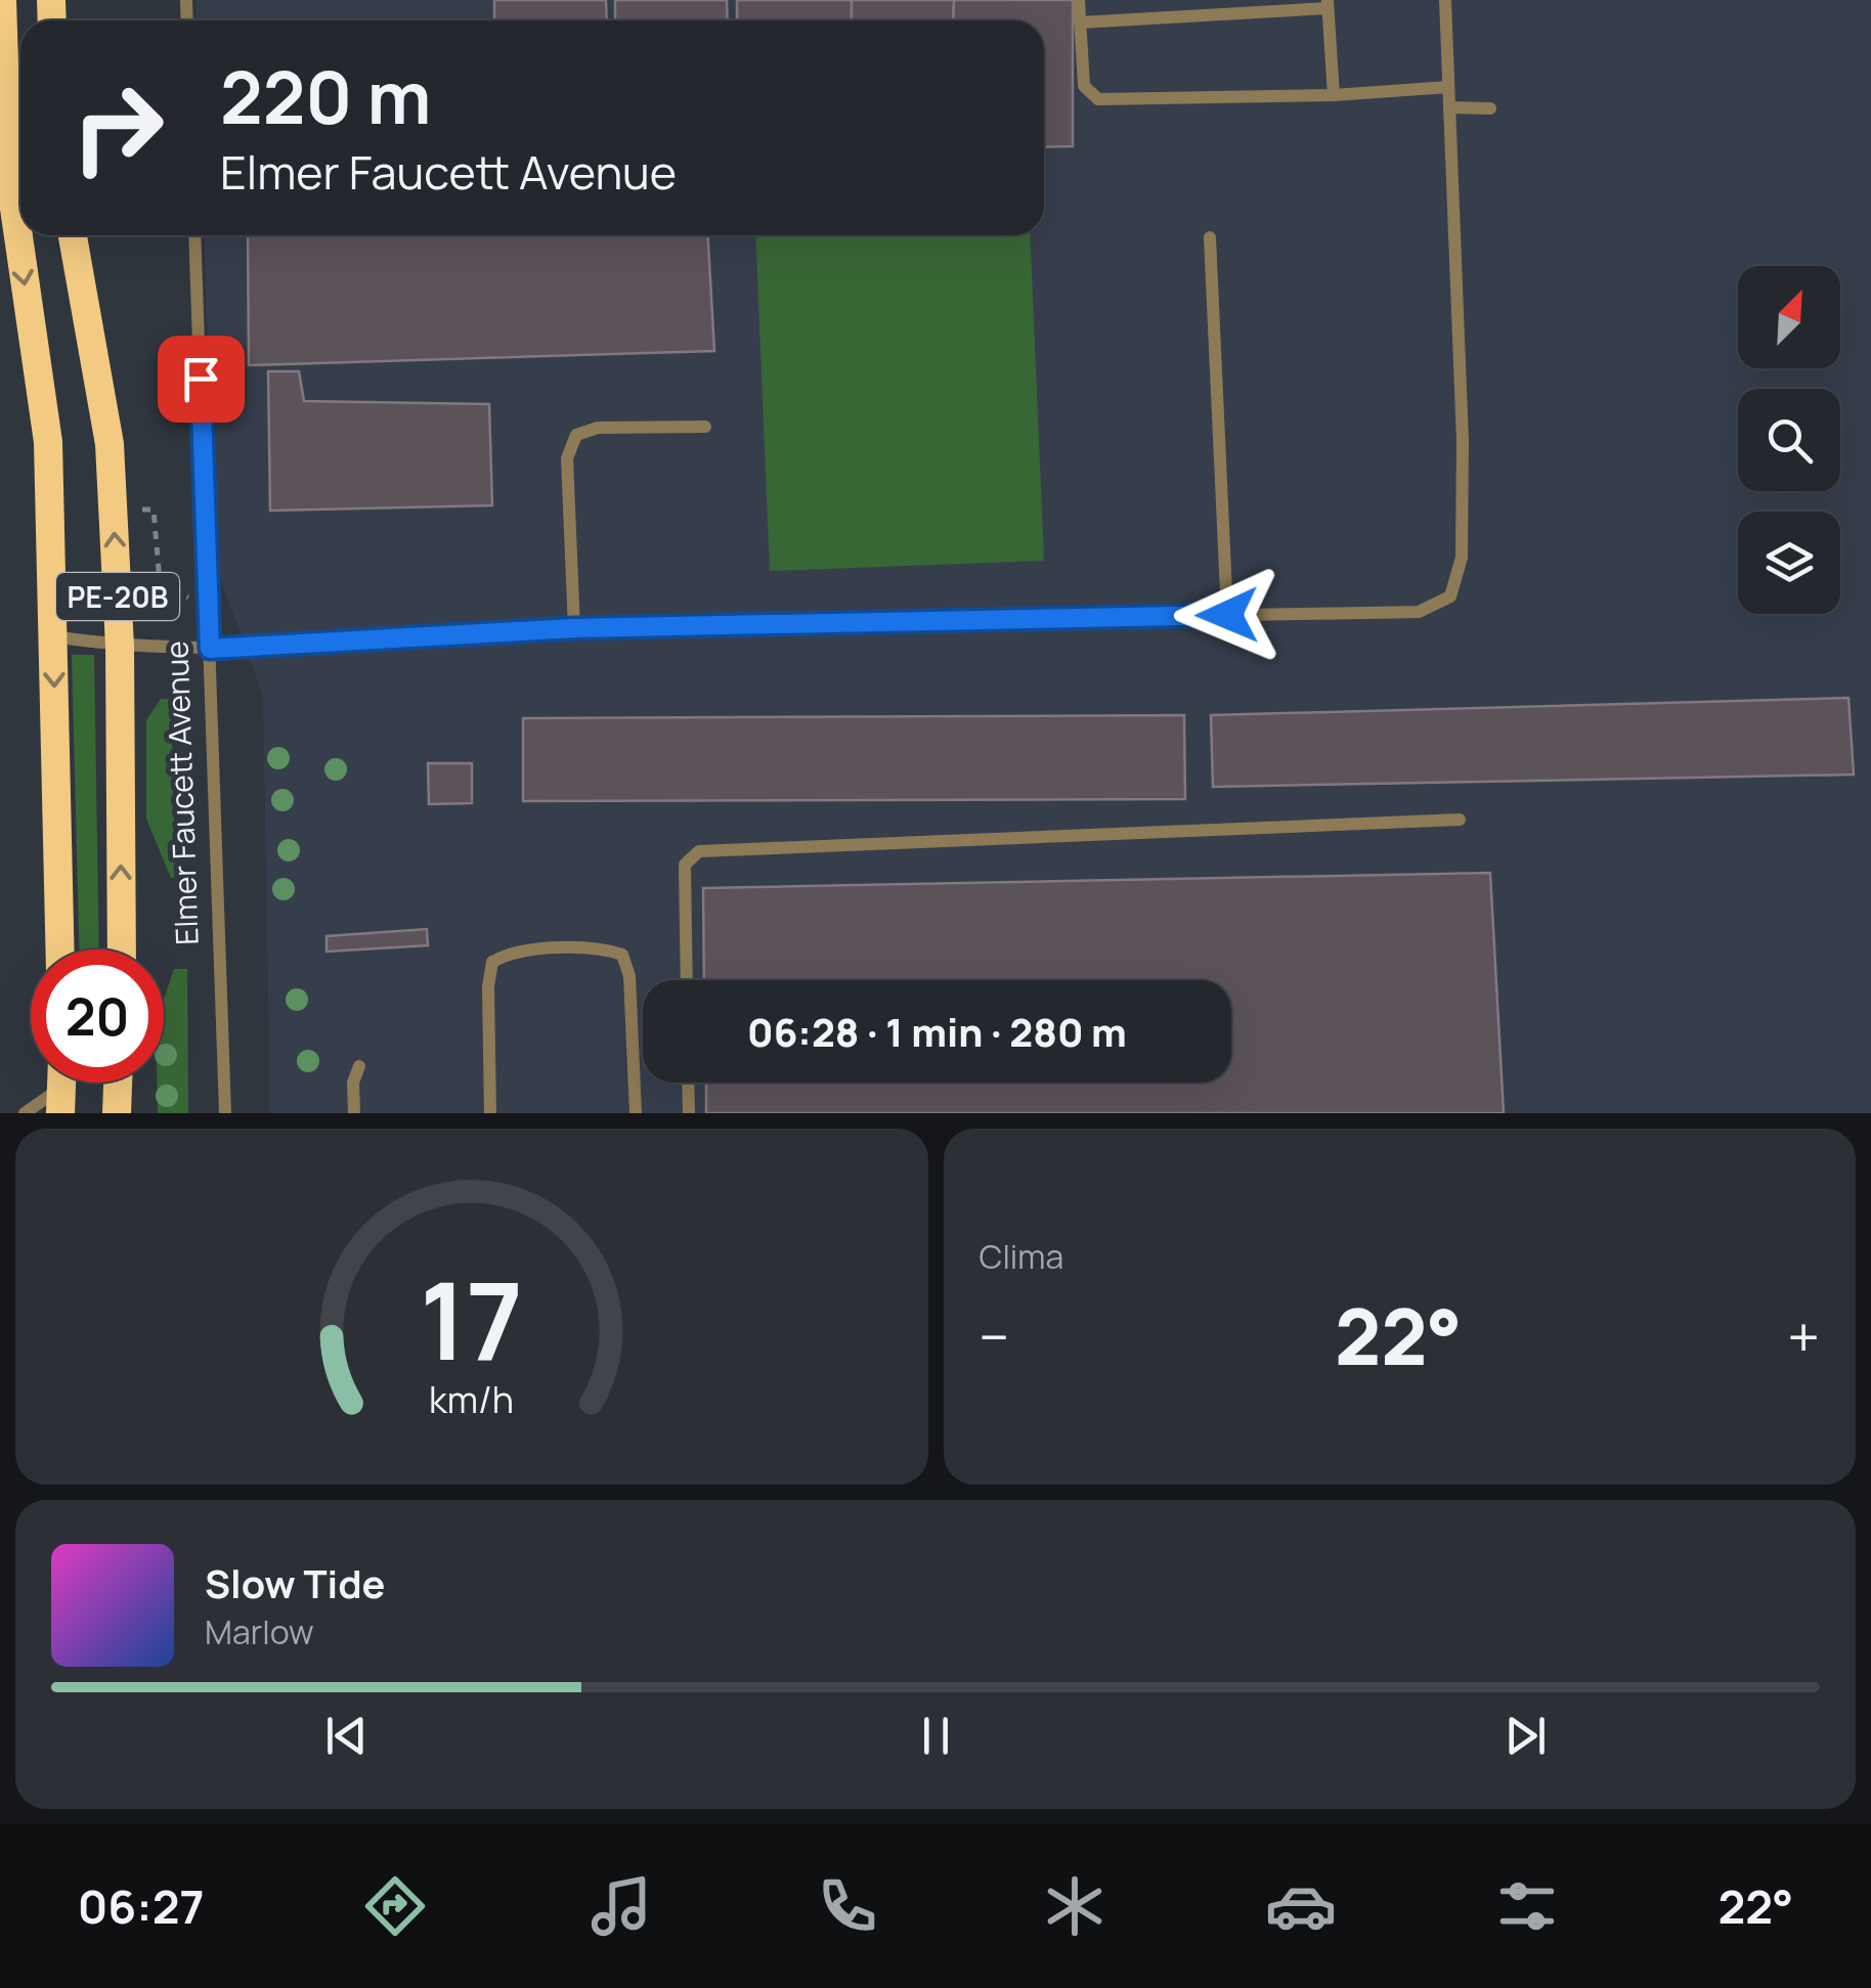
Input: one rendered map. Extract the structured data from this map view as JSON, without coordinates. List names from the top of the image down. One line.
{"streets":{"highway":["PE-20B","Elmer Faucett Avenue"]},"north":"top right","page":{"turn":["220 m","Elmer Faucett Avenue"],"limit":"20","trip":"06:28 · 1 min · 280 m","tile":"Clima","heat":["−","22°","+"],"song":["Slow Tide","Marlow"],"tabs":["06:27","22°"],"gauge":["17","km/h"]}}
